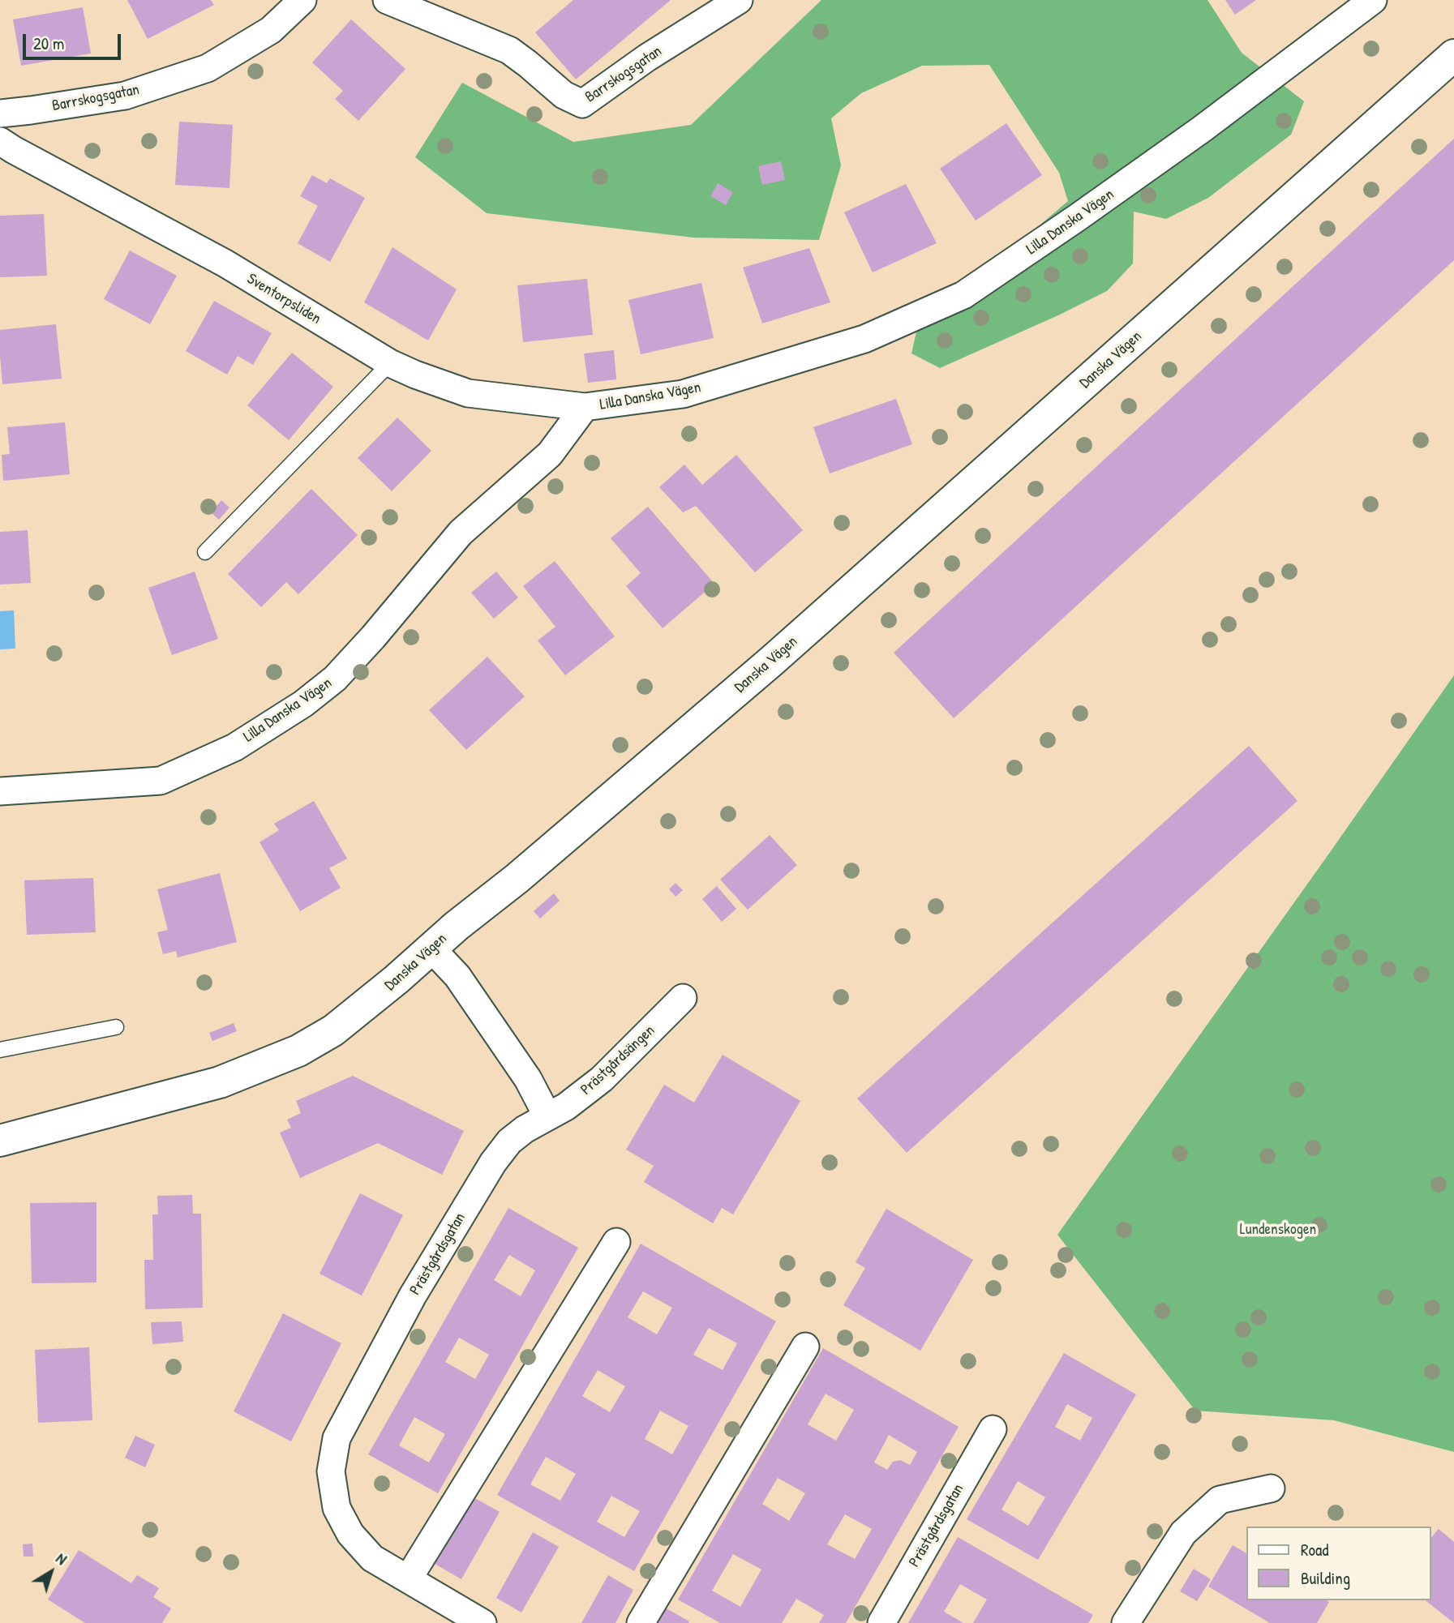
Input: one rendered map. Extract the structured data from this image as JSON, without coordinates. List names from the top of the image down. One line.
{"streets":{"street":["Barrskogsgatan","Lilla Danska Vägen","Sventorpsliden","Danska Vägen","Prästgårdsängen","Prästgårdsgatan"]},"crossings":[["Lilla Danska Vägen","Sventorpsliden"],["Prästgårdsängen","Prästgårdsgatan"]],"parks":["Lundenskogen"],"legend":["Road","Building"],"scale_bar":"20 m","north":"top right"}
